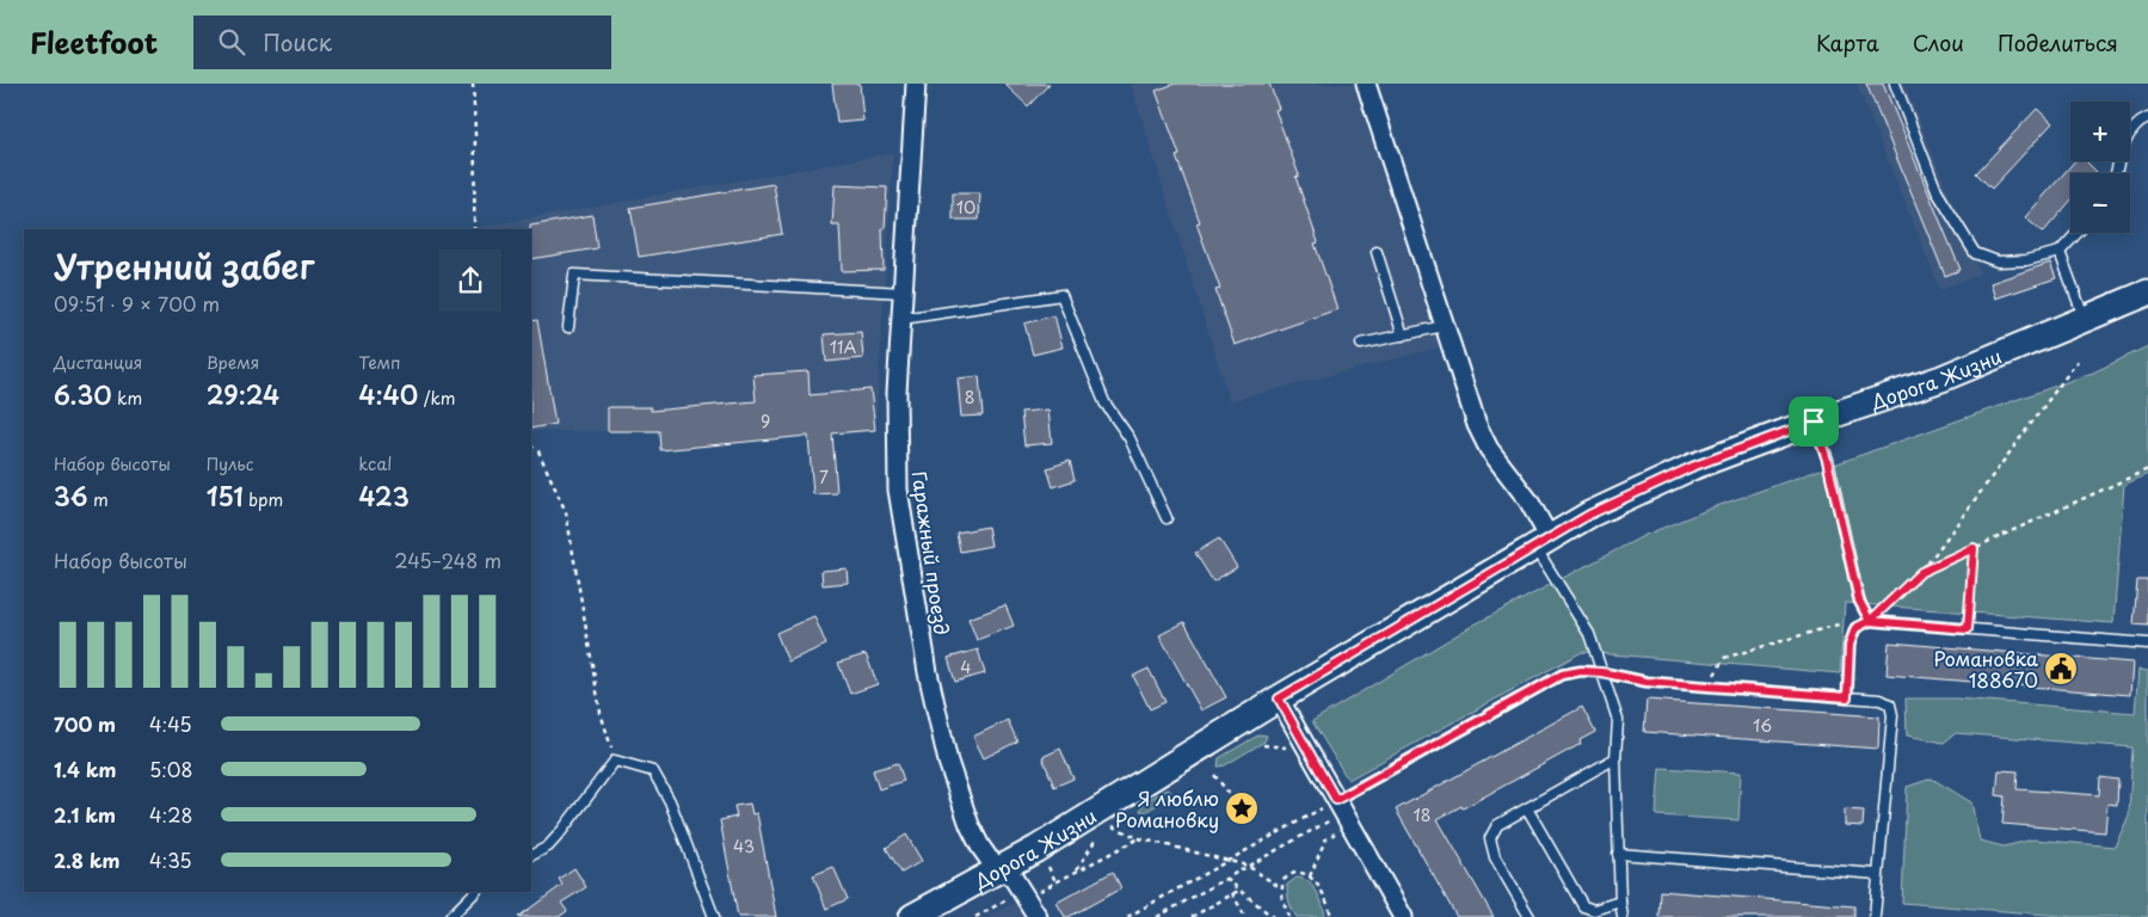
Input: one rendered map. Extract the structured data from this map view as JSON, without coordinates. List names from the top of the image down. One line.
{"streets":{"main road":["Дорога Жизни"],"street":["Гаражный проезд"]},"crossings":[["Дорога Жизни","Гаражный проезд"]],"places":{"public building":["Романовка 188670"],"place":["Я люблю Романовку"]},"house_numbers":["10","11А","8","9","7","4","16","18","43"],"page":{"header":"Fleetfoot","search":"Поиск","nav":["Карта","Слои","Поделиться"],"map_buttons":["+","−"],"heading":["Утренний забег","09:51 · 9 × 700 m"],"stats":[["Дистанция","6.30 km"],["Время","29:24"],["Темп","4:40 /km"],["Набор высоты","36 m"],["Пульс","151 bpm"],["kcal","423"]],"chart":["Набор высоты","245–248 m"],"list":[{"name":"700 m","note":"4:45"},{"name":"1.4 km","note":"5:08"},{"name":"2.1 km","note":"4:28"},{"name":"2.8 km","note":"4:35"}]}}
